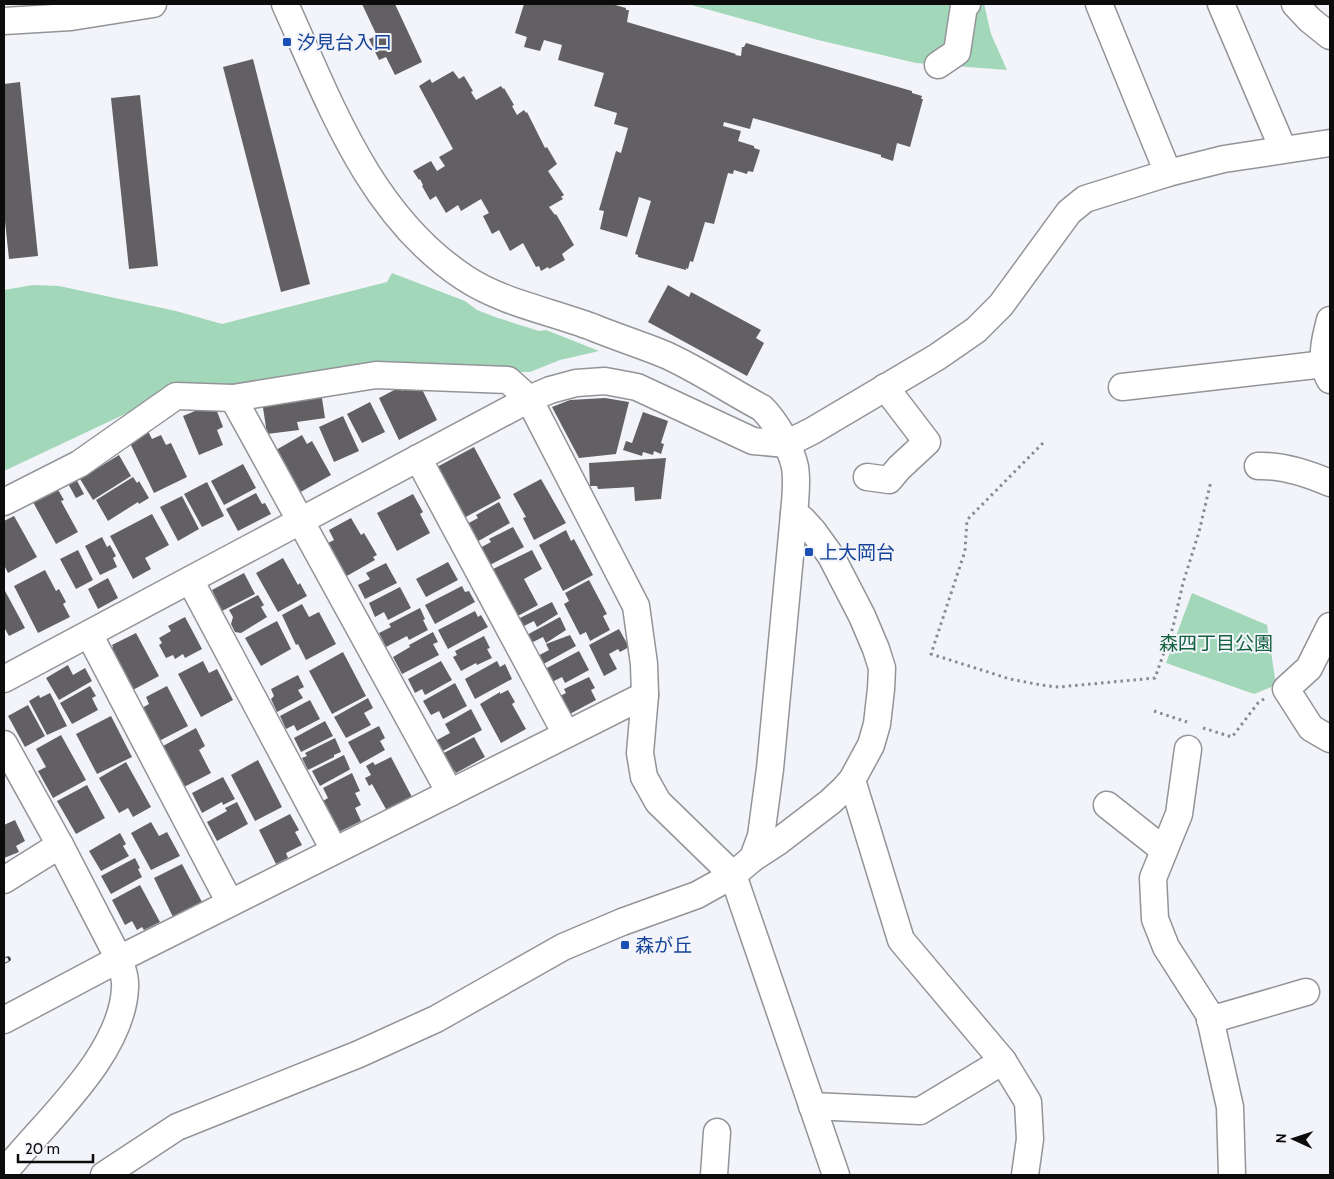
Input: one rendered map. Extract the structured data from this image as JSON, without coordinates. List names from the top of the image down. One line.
{"parks":["森四丁目公園"],"places":{"transit":["汐見台入口","上大岡台","森が丘"]},"scale_bar":"20 m","north":"left"}
